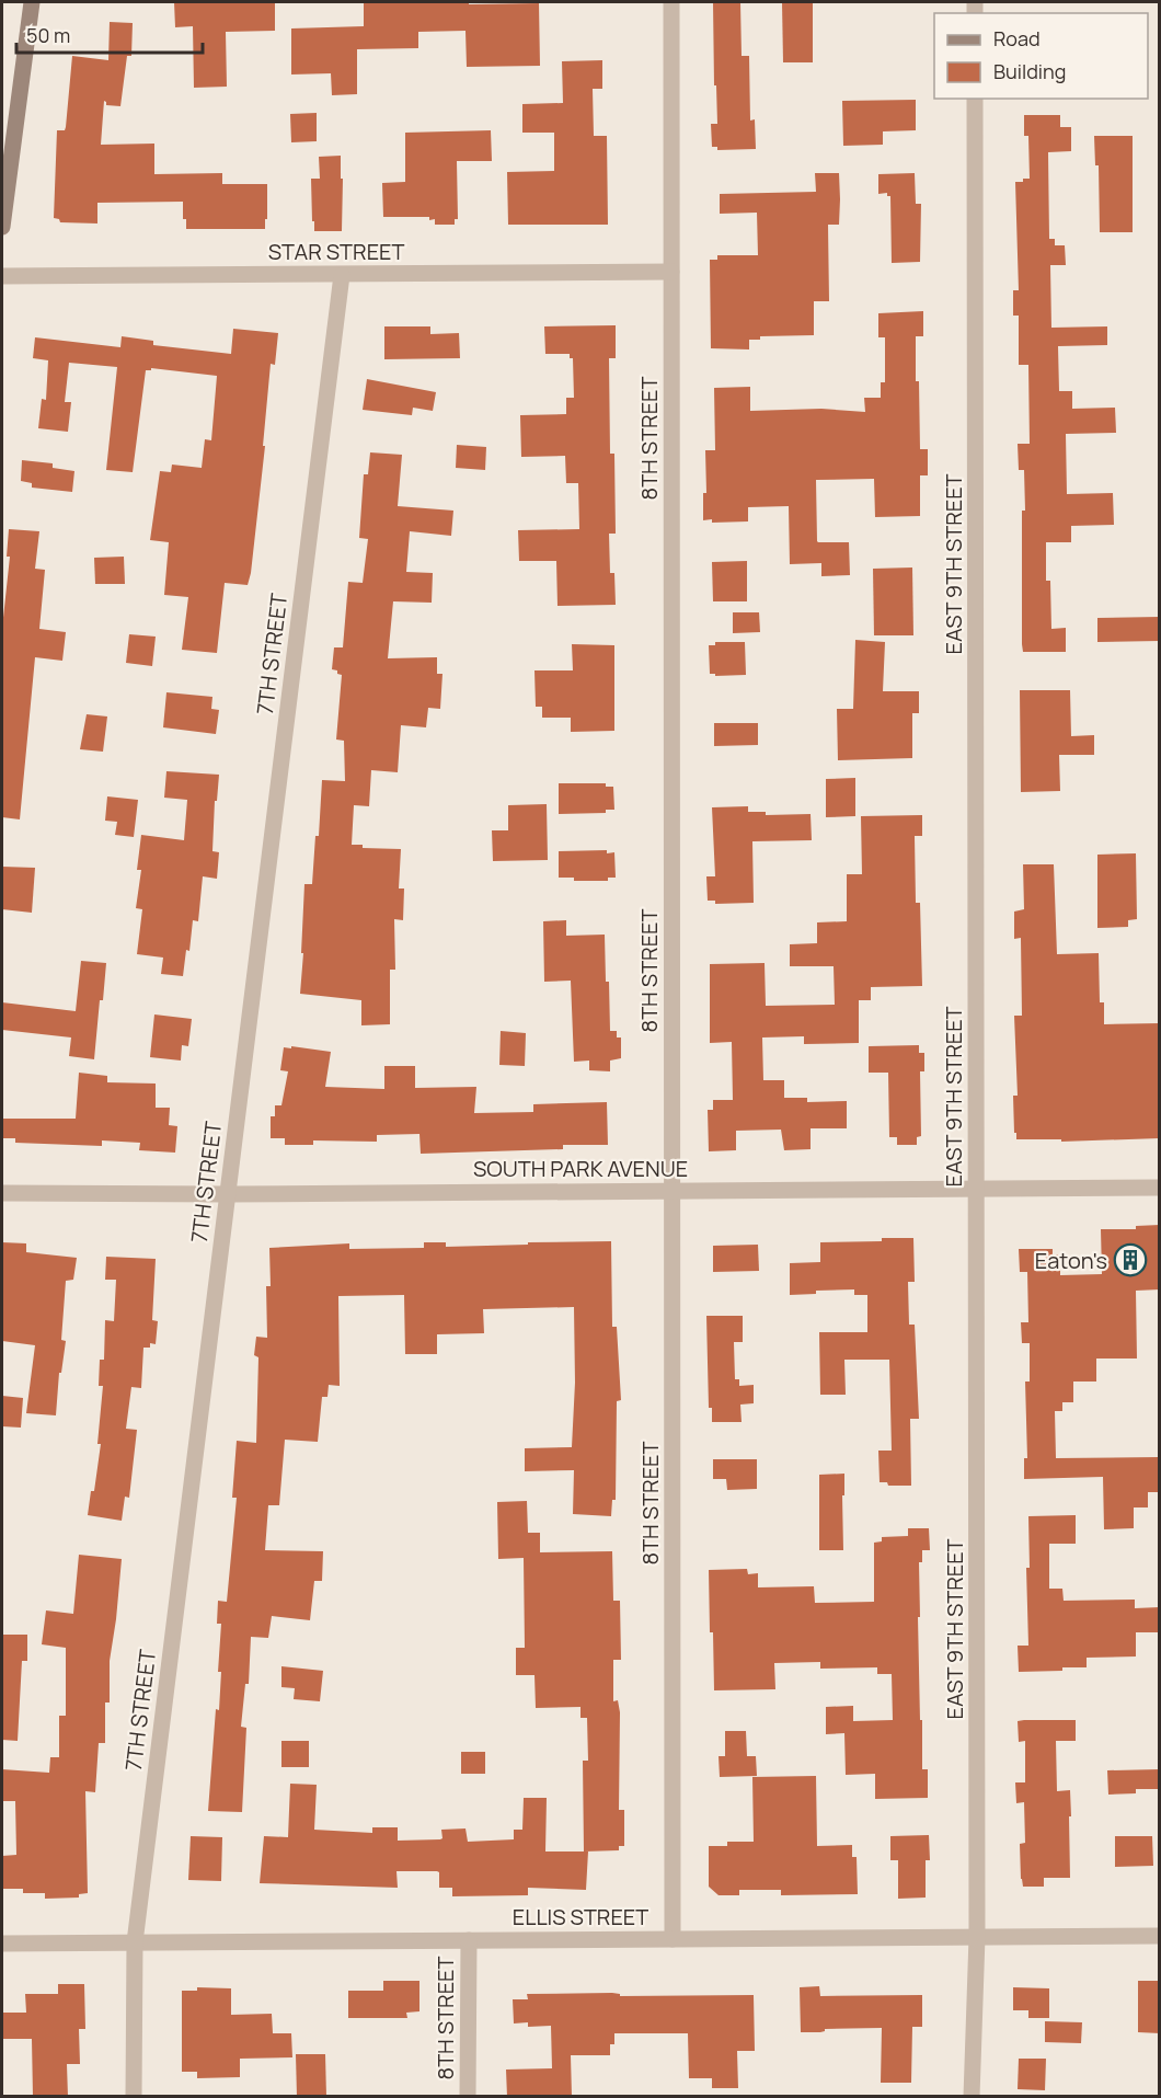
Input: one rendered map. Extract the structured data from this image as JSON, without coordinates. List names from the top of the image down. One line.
{"streets":{"street":["STAR STREET","8TH STREET","EAST 9TH STREET","7TH STREET","SOUTH PARK AVENUE","ELLIS STREET"]},"crossings":[["STAR STREET","8TH STREET"],["STAR STREET","7TH STREET"],["8TH STREET","SOUTH PARK AVENUE"],["8TH STREET","ELLIS STREET"],["EAST 9TH STREET","SOUTH PARK AVENUE"],["EAST 9TH STREET","ELLIS STREET"],["7TH STREET","SOUTH PARK AVENUE"],["7TH STREET","ELLIS STREET"]],"places":{"building":["Eaton's"]},"legend":["Road","Building"],"scale_bar":"50 m"}
